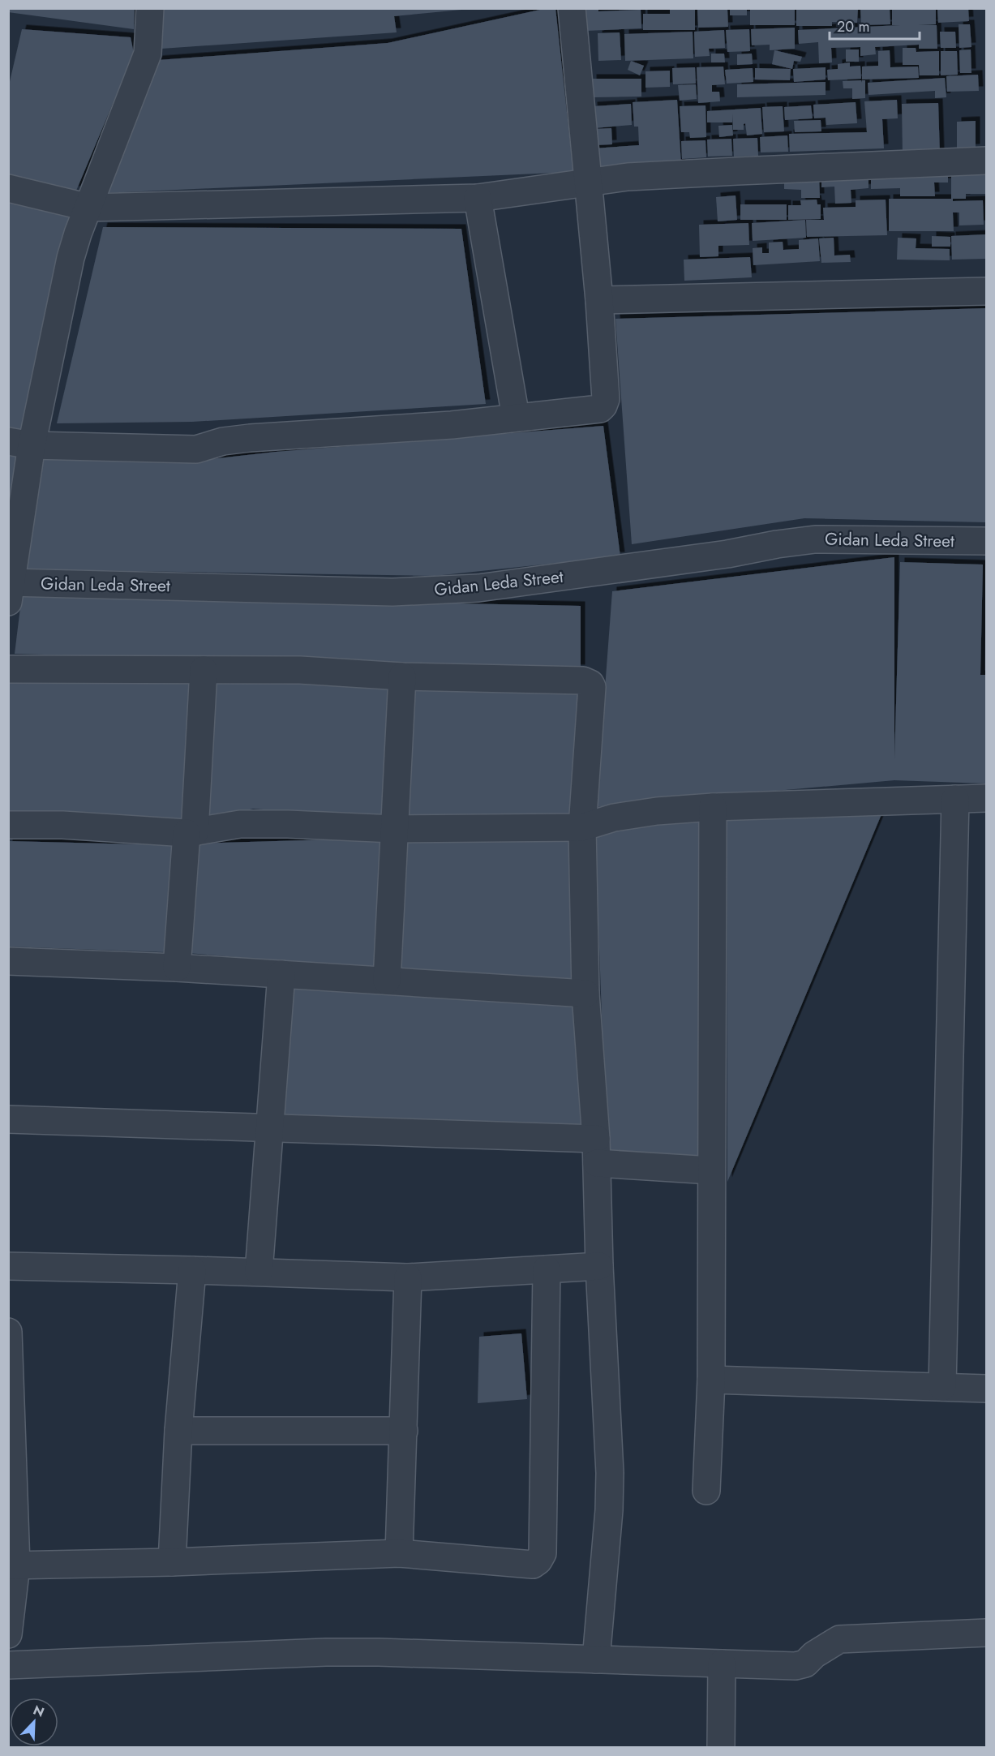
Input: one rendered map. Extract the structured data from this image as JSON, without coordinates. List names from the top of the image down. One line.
{"streets":{"street":["Gidan Leda Street"]},"scale_bar":"20 m","north":"top right"}
